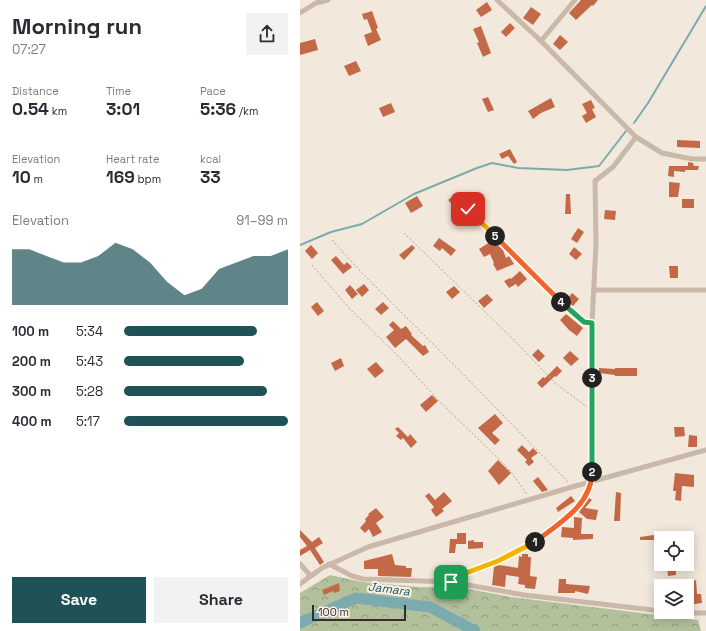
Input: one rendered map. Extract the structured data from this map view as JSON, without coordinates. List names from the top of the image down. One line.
{"water":["Jamara"],"scale_bar":"100 m","page":{"heading":["Morning run","07:27"],"stats":[["Distance","0.54 km"],["Time","3:01"],["Pace","5:36 /km"],["Elevation","10 m"],["Heart rate","169 bpm"],["kcal","33"]],"chart":["Elevation","91–99 m"],"pins":["5","4","3","2","1"],"list":[{"name":"100 m","note":"5:34"},{"name":"200 m","note":"5:43"},{"name":"300 m","note":"5:28"},{"name":"400 m","note":"5:17"}],"buttons":["Save","Share"],"scale":"100 m"}}
